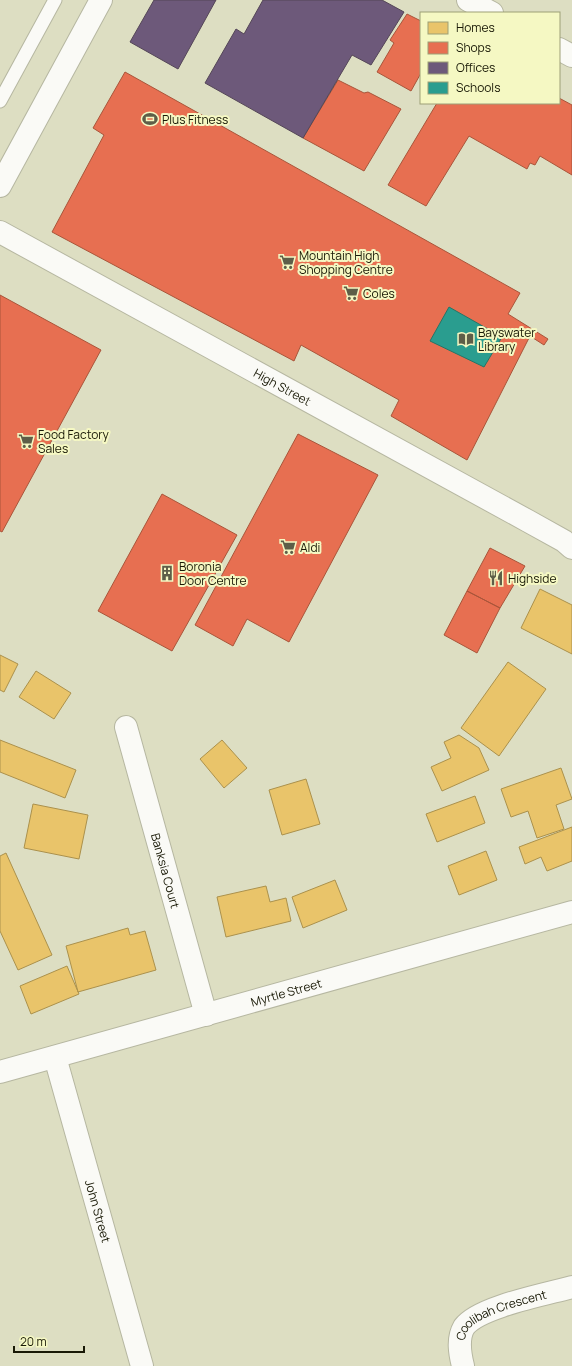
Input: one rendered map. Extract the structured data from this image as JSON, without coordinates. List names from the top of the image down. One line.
{"streets":{"street":["High Street","Banksia Court","Myrtle Street","John Street","Coolibah Crescent"]},"crossings":[["Banksia Court","Myrtle Street"],["Myrtle Street","John Street"]],"places":{"sports":["Plus Fitness"],"supermarket":["Mountain High Shopping Centre","Coles","Food Factory Sales","Aldi"],"library":["Bayswater Library"],"building":["Boronia Door Centre"],"restaurant":["Highside"]},"legend":["Homes","Shops","Offices","Schools"],"scale_bar":"20 m"}
